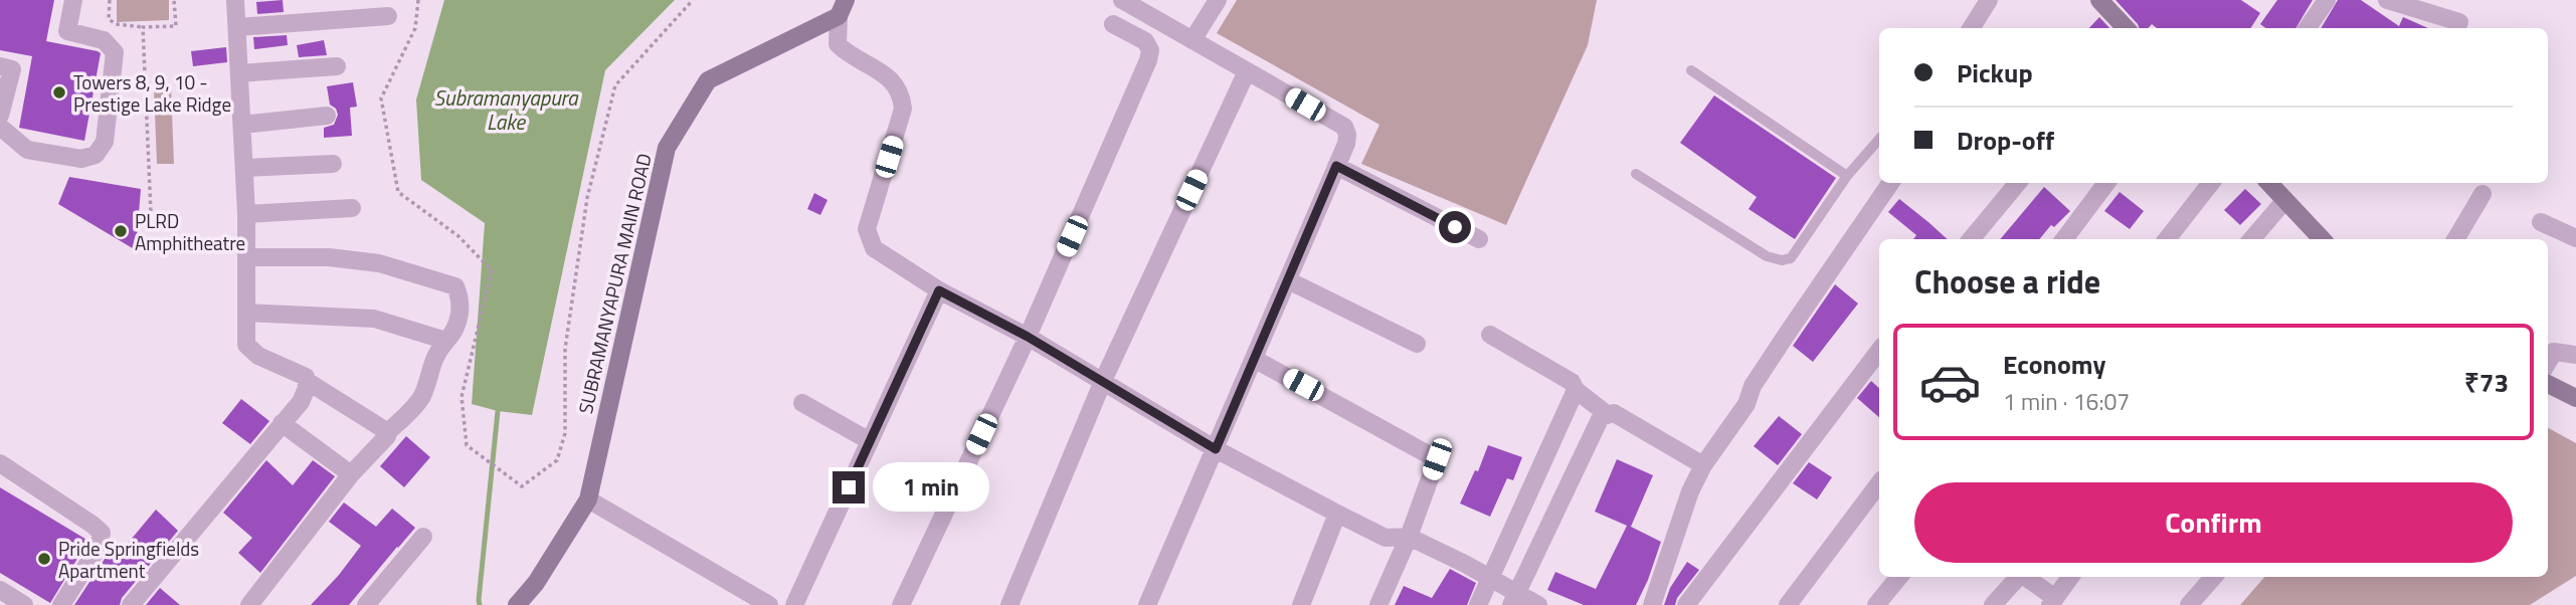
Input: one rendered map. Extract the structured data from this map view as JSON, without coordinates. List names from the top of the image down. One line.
{"streets":{"street":["SUBRAMANYAPURA MAIN ROAD"]},"water":["Subramanyapura Lake"],"places":["Towers 8, 9, 10 - Prestige Lake Ridge","PLRD Amphitheatre","Pride Springfields Apartment"],"page":{"banner":["Pickup","Drop-off"],"heading":"Choose a ride","list":[{"name":"Economy","note":"1 min · 16:07","value":"₹73"}],"bubble":"1 min","buttons":"Confirm"}}
